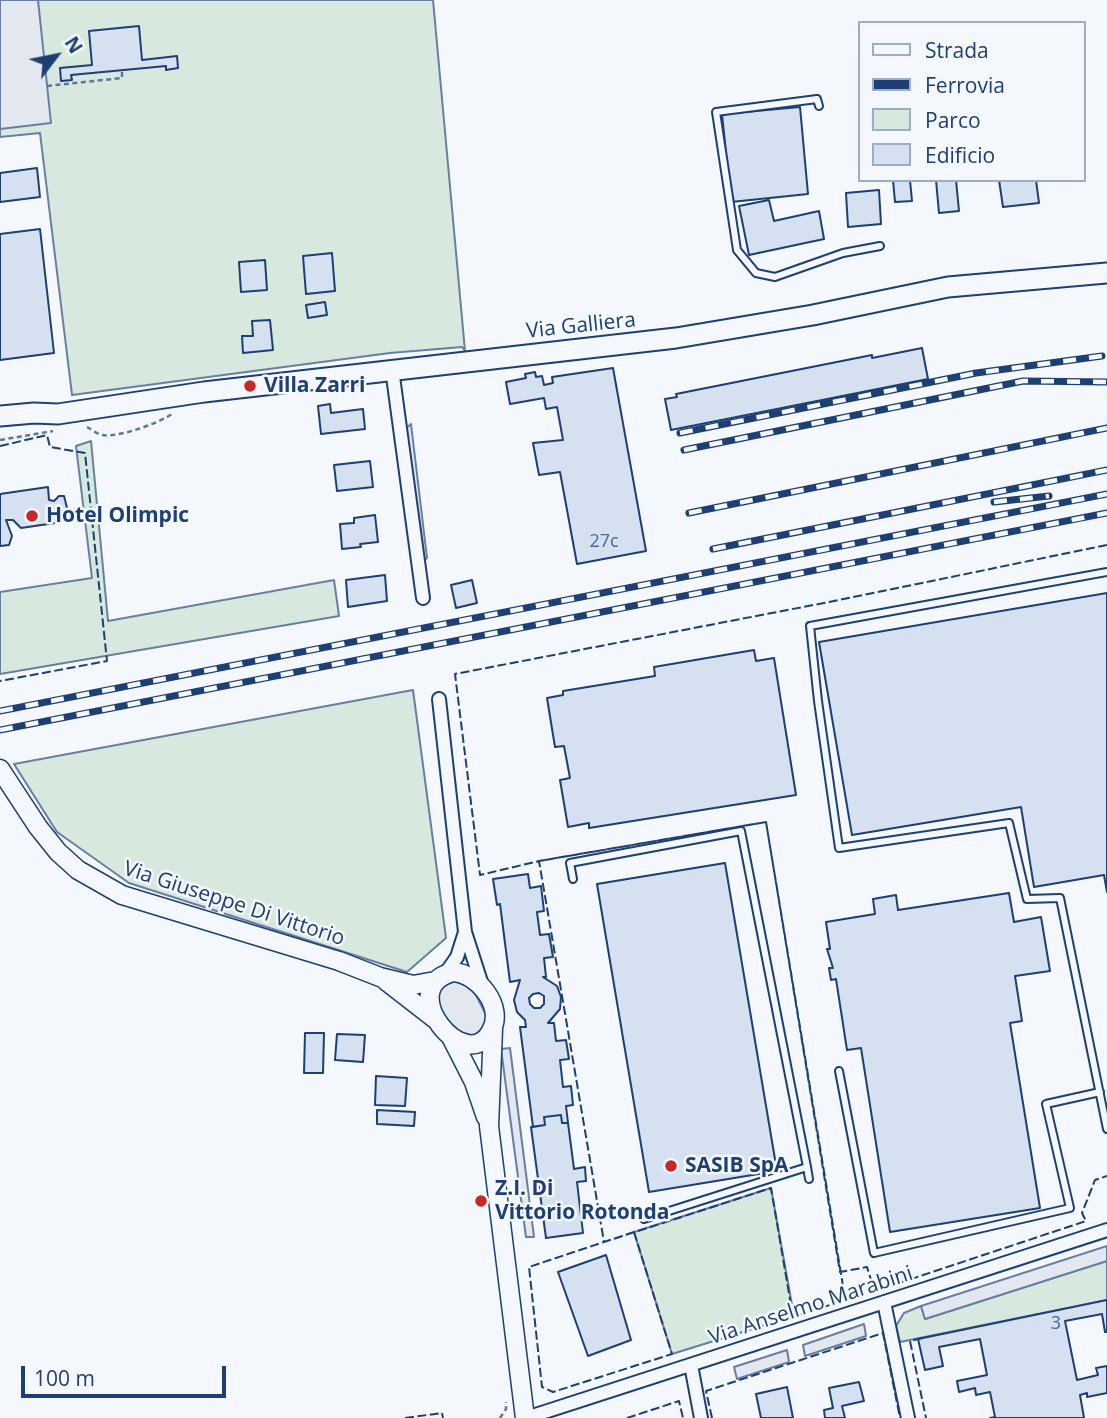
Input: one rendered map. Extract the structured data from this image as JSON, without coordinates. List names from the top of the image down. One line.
{"streets":{"main road":["Via Galliera"],"street":["Via Giuseppe Di Vittorio","Via Anselmo Marabini"]},"crossings":[["Via Giuseppe Di Vittorio","Via Anselmo Marabini"]],"places":["Villa Zarri","Hotel Olimpic","SASIB SpA","Z.I. Di Vittorio Rotonda"],"house_numbers":["27c","3"],"legend":["Strada","Ferrovia","Parco","Edificio"],"scale_bar":"100 m","north":"top right"}
